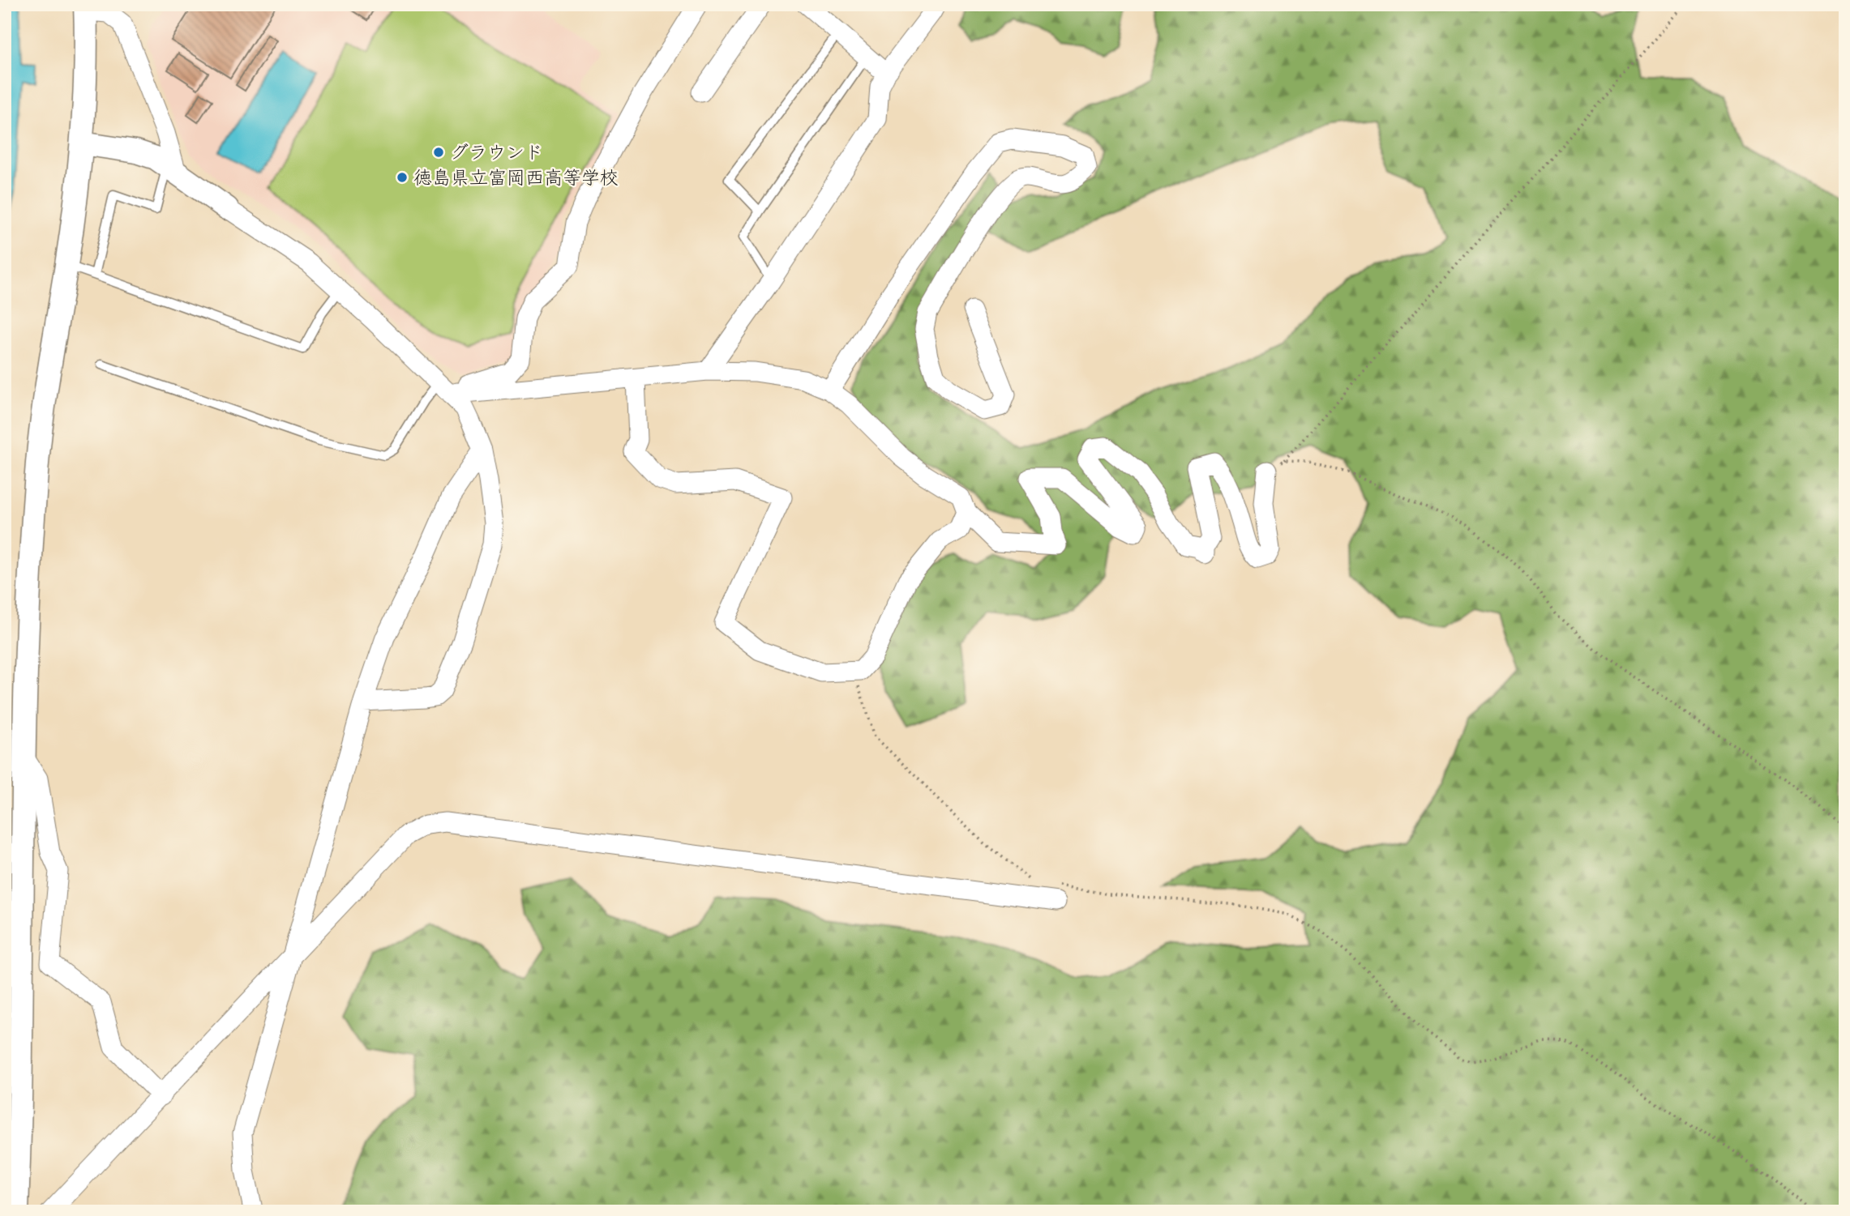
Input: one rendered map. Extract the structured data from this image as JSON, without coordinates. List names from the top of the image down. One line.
{"places":["グラウンド","徳島県立富岡西高等学校"]}
